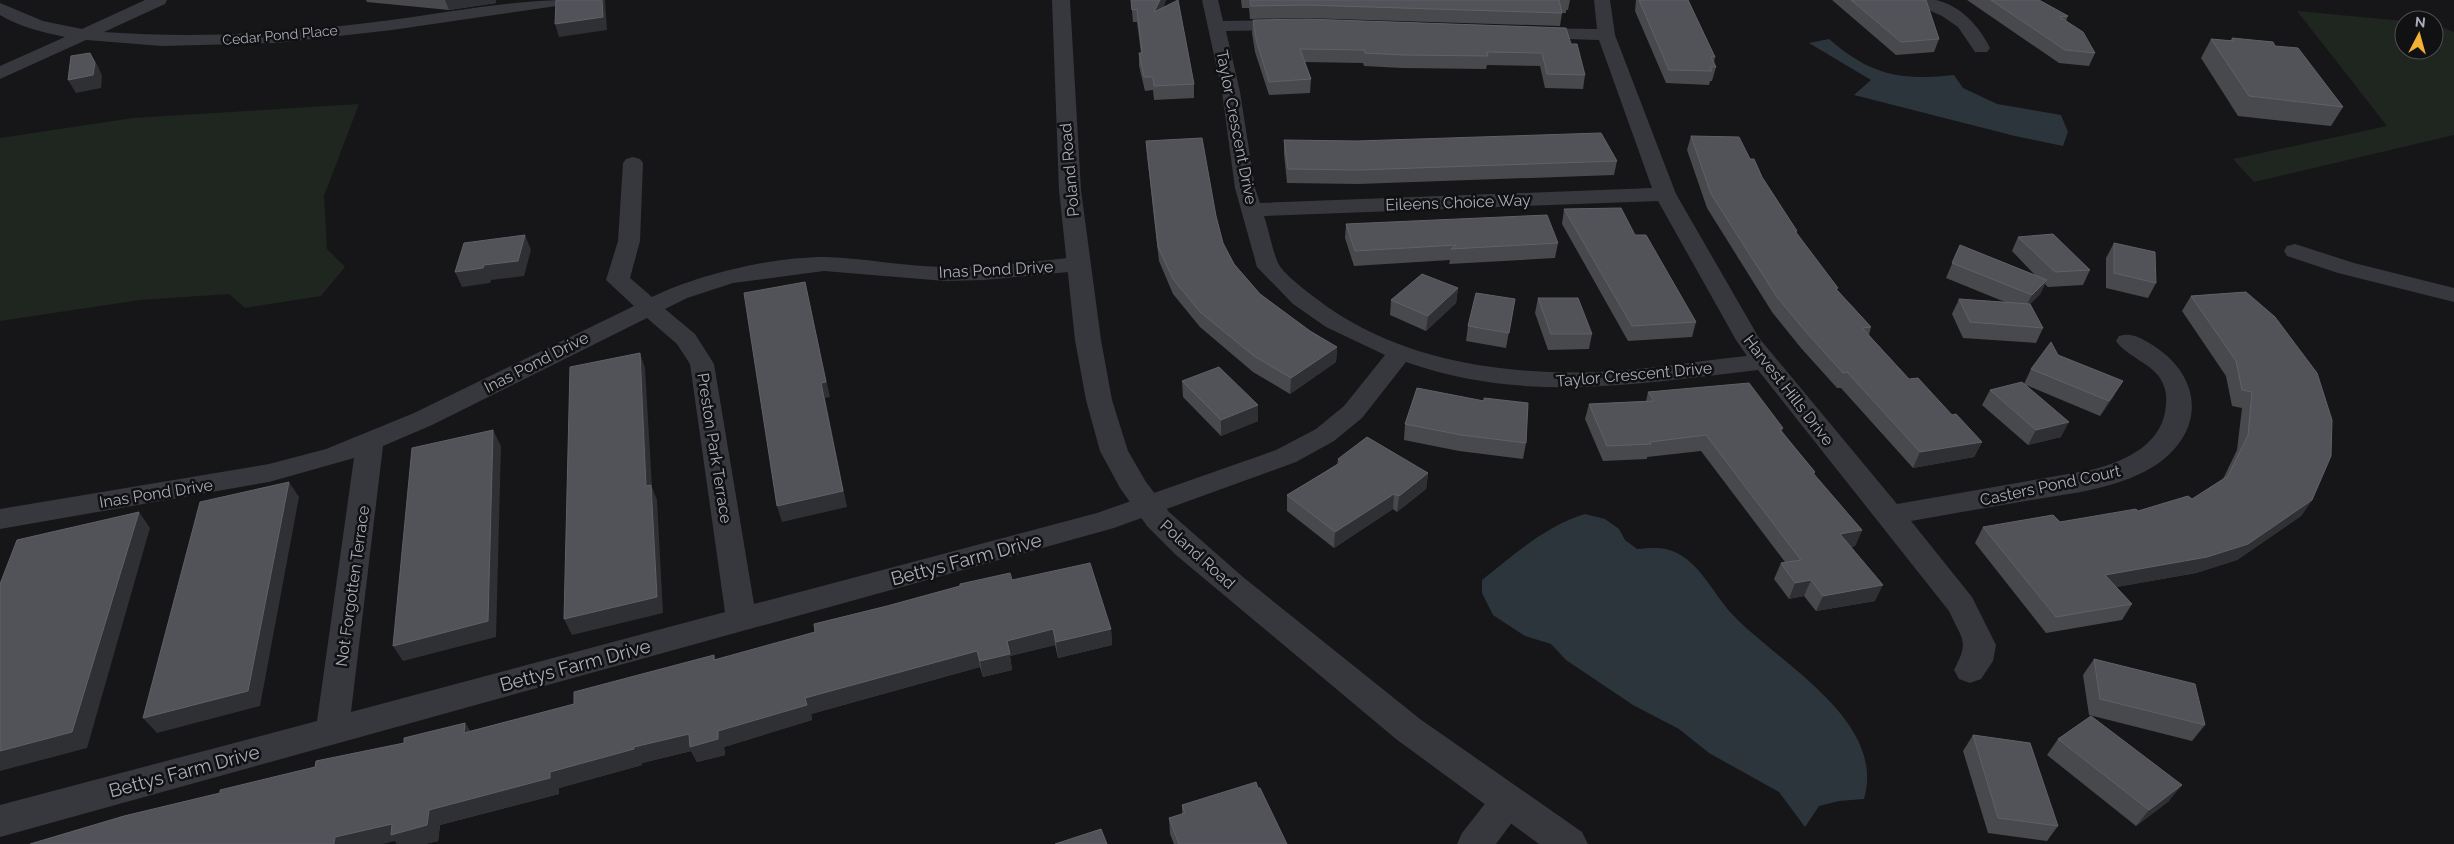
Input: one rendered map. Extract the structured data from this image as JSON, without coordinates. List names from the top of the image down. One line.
{"streets":{"street":["Cedar Pond Place","Taylor Crescent Drive","Poland Road","Eileens Choice Way","Inas Pond Drive","Harvest Hills Drive","Preston Park Terrace","Casters Pond Court","Bettys Farm Drive","Not Forgotten Terrace"]},"crossings":[["Taylor Crescent Drive","Eileens Choice Way"],["Taylor Crescent Drive","Harvest Hills Drive"],["Taylor Crescent Drive","Bettys Farm Drive"],["Poland Road","Inas Pond Drive"],["Poland Road","Bettys Farm Drive"],["Eileens Choice Way","Harvest Hills Drive"],["Inas Pond Drive","Preston Park Terrace"],["Inas Pond Drive","Not Forgotten Terrace"],["Harvest Hills Drive","Casters Pond Court"],["Preston Park Terrace","Bettys Farm Drive"],["Bettys Farm Drive","Not Forgotten Terrace"]],"north":"top"}
